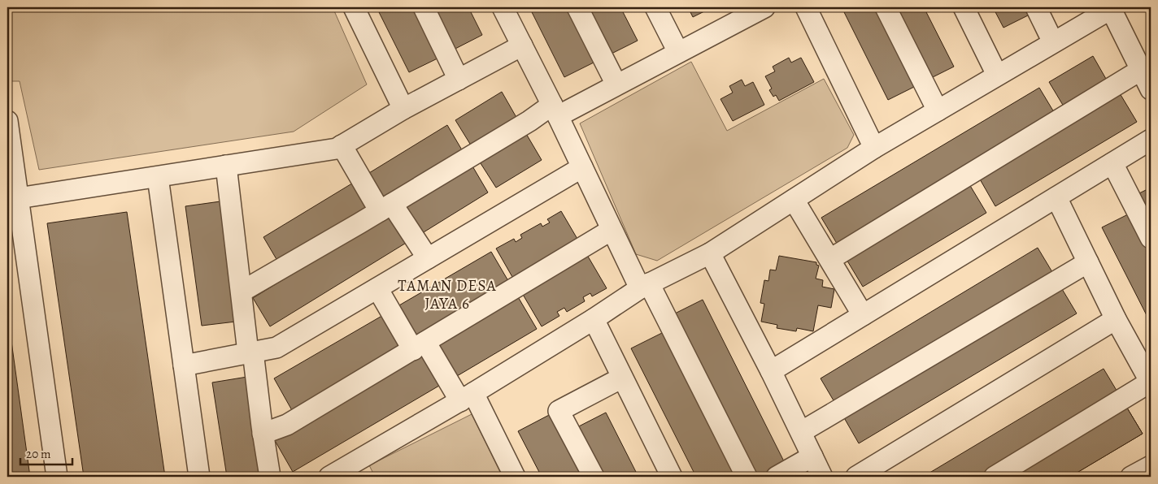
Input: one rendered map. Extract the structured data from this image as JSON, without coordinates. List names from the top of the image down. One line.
{"districts":["TAMAN DESA JAYA 6"],"scale_bar":"20 m"}
